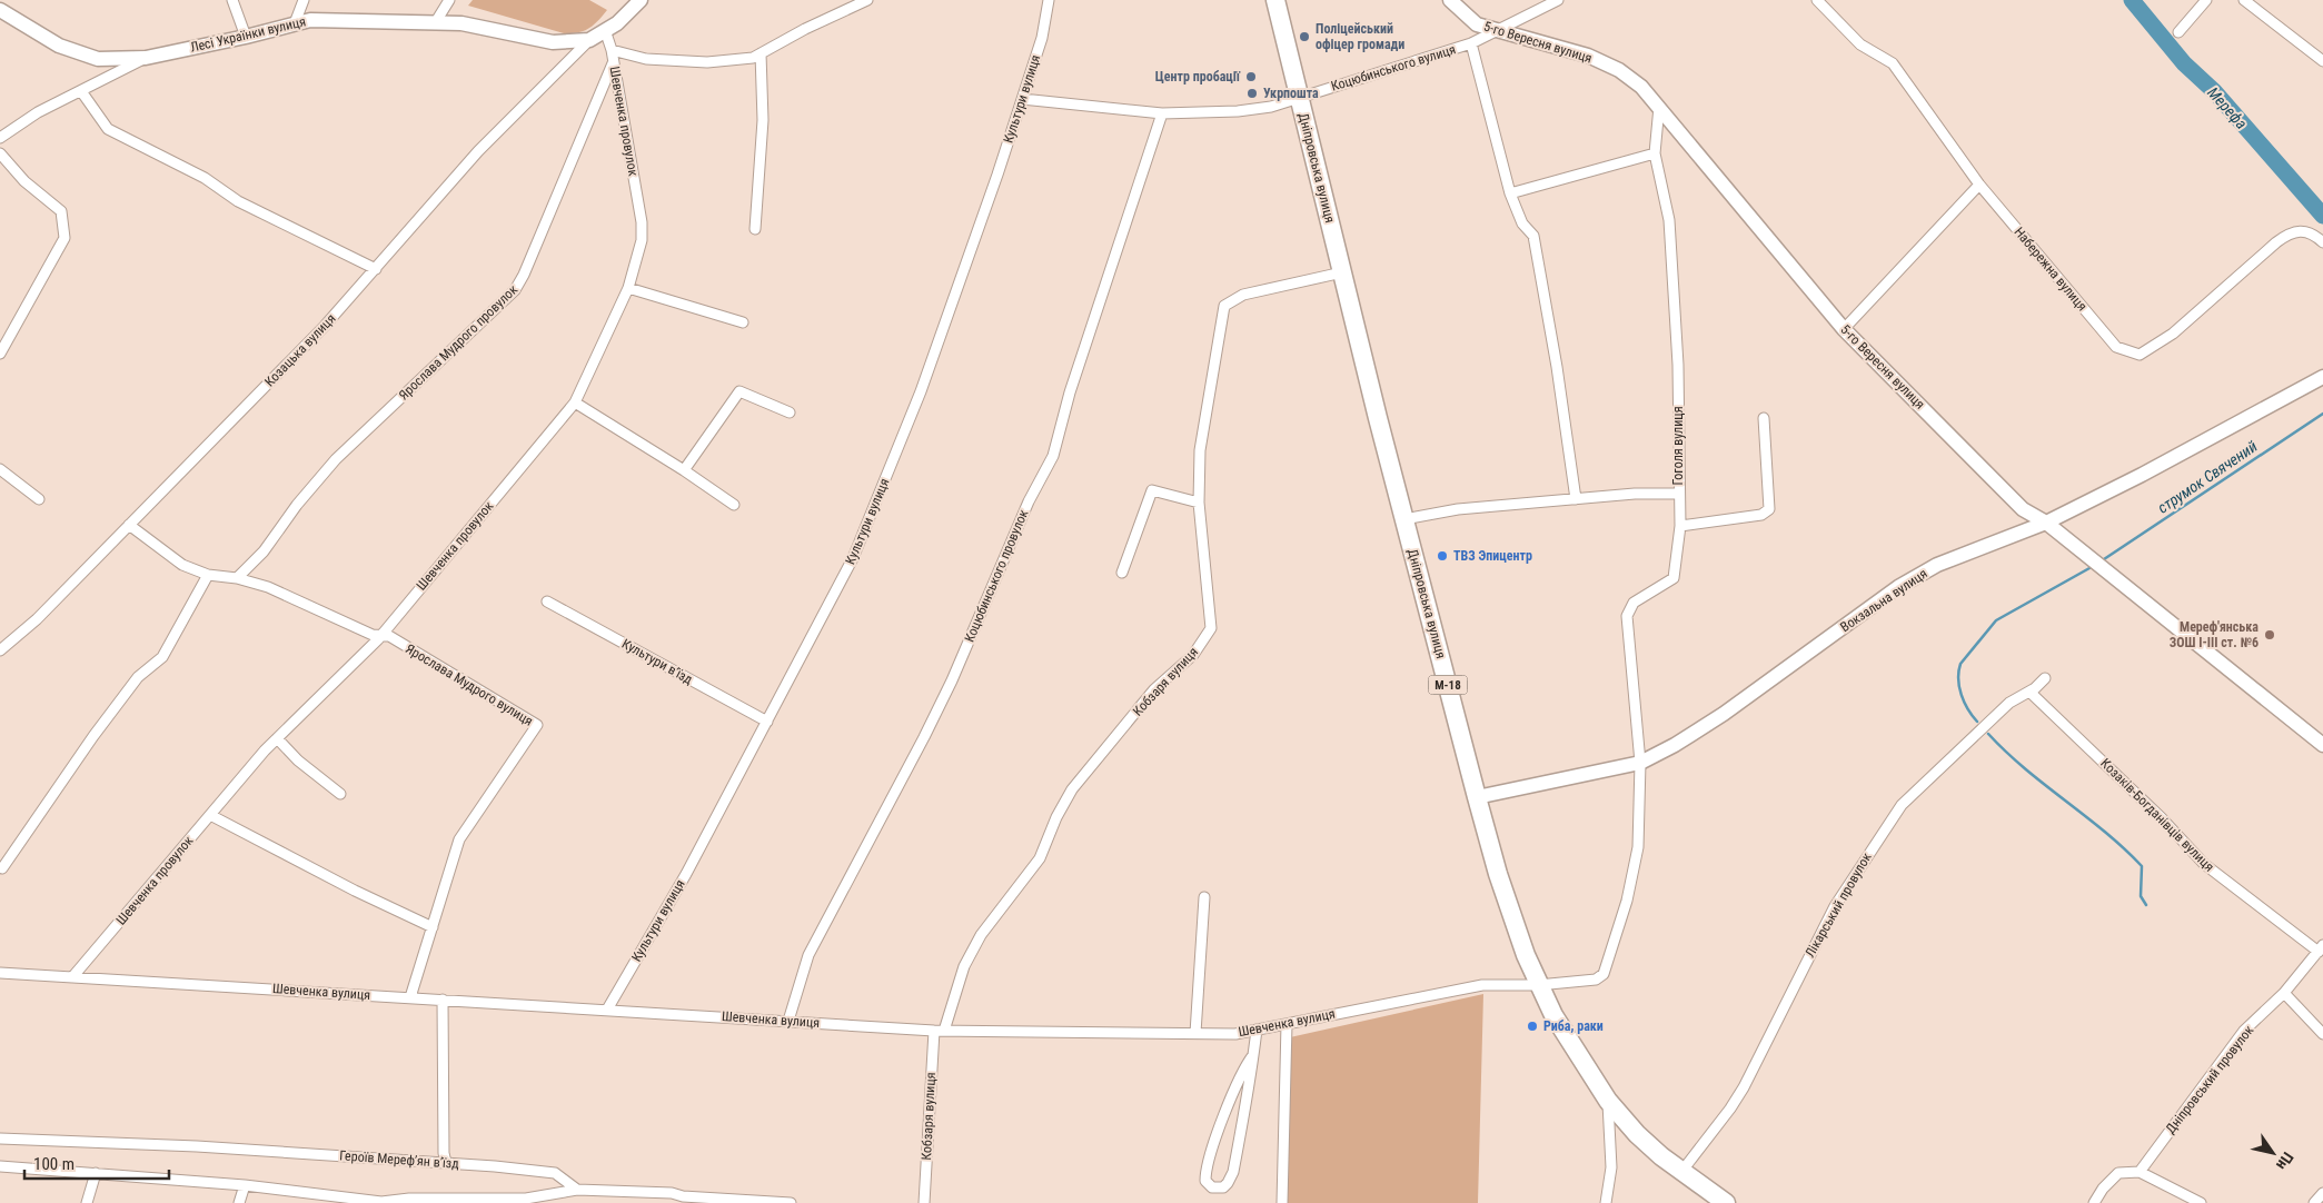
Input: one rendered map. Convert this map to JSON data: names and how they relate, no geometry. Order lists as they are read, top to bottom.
{
  "streets": {
    "highway": ["Дніпровська вулиця", "М-18"],
    "street": [
      "Лесі Українки вулиця",
      "5-го Вересня вулиця",
      "Коцюбинського вулиця",
      "Культури вулиця",
      "Шевченка провулок",
      "Набережна вулиця",
      "Ярослава Мудрого провулок",
      "Козацька вулиця",
      "Гоголя вулиця",
      "Коцюбинського провулок",
      "Вокзальна вулиця",
      "Культури в’їзд",
      "Кобзаря вулиця",
      "Ярослава Мудрого вулиця",
      "Козаків-Богданівців вулиця",
      "Лікарський провулок",
      "Шевченка вулиця",
      "Дніпровський провулок",
      "Героїв Мерефʼян вʼїзд"
    ]
  },
  "crossings": [
    ["Лесі Українки вулиця", "Шевченка провулок"],
    ["Лесі Українки вулиця", "Козацька вулиця"],
    ["5-го Вересня вулиця", "Коцюбинського вулиця"],
    ["5-го Вересня вулиця", "Гоголя вулиця"],
    ["5-го Вересня вулиця", "Вокзальна вулиця"],
    ["Коцюбинського вулиця", "Культури вулиця"],
    ["Коцюбинського вулиця", "Дніпровська вулиця"],
    ["Коцюбинського вулиця", "Коцюбинського провулок"],
    ["Культури вулиця", "Культури в’їзд"],
    ["Культури вулиця", "Шевченка вулиця"],
    ["Шевченка провулок", "Ярослава Мудрого провулок"],
    ["Шевченка провулок", "Ярослава Мудрого вулиця"],
    ["Шевченка провулок", "Шевченка вулиця"],
    ["Дніпровська вулиця", "Вокзальна вулиця"],
    ["Дніпровська вулиця", "Кобзаря вулиця"],
    ["Дніпровська вулиця", "Лікарський провулок"],
    ["Дніпровська вулиця", "Шевченка вулиця"],
    ["Ярослава Мудрого провулок", "Ярослава Мудрого вулиця"],
    ["Козацька вулиця", "Ярослава Мудрого вулиця"],
    ["Гоголя вулиця", "Вокзальна вулиця"],
    ["Коцюбинського провулок", "Шевченка вулиця"],
    ["Кобзаря вулиця", "Шевченка вулиця"],
    ["Ярослава Мудрого вулиця", "Шевченка вулиця"],
    ["Козаків-Богданівців вулиця", "Лікарський провулок"],
    ["Козаків-Богданівців вулиця", "Дніпровський провулок"]
  ],
  "water": ["Мерефа", "струмок Свячений"],
  "places": [
    "Поліцейський офіцер громади",
    "Центр пробації",
    "Укрпошта",
    "ТВЗ Эпицентр",
    "Мереф'янська ЗОШ І-ІІІ ст. №6",
    "Риба, раки"
  ],
  "scale_bar": "100 m",
  "north": "bottom right"
}
